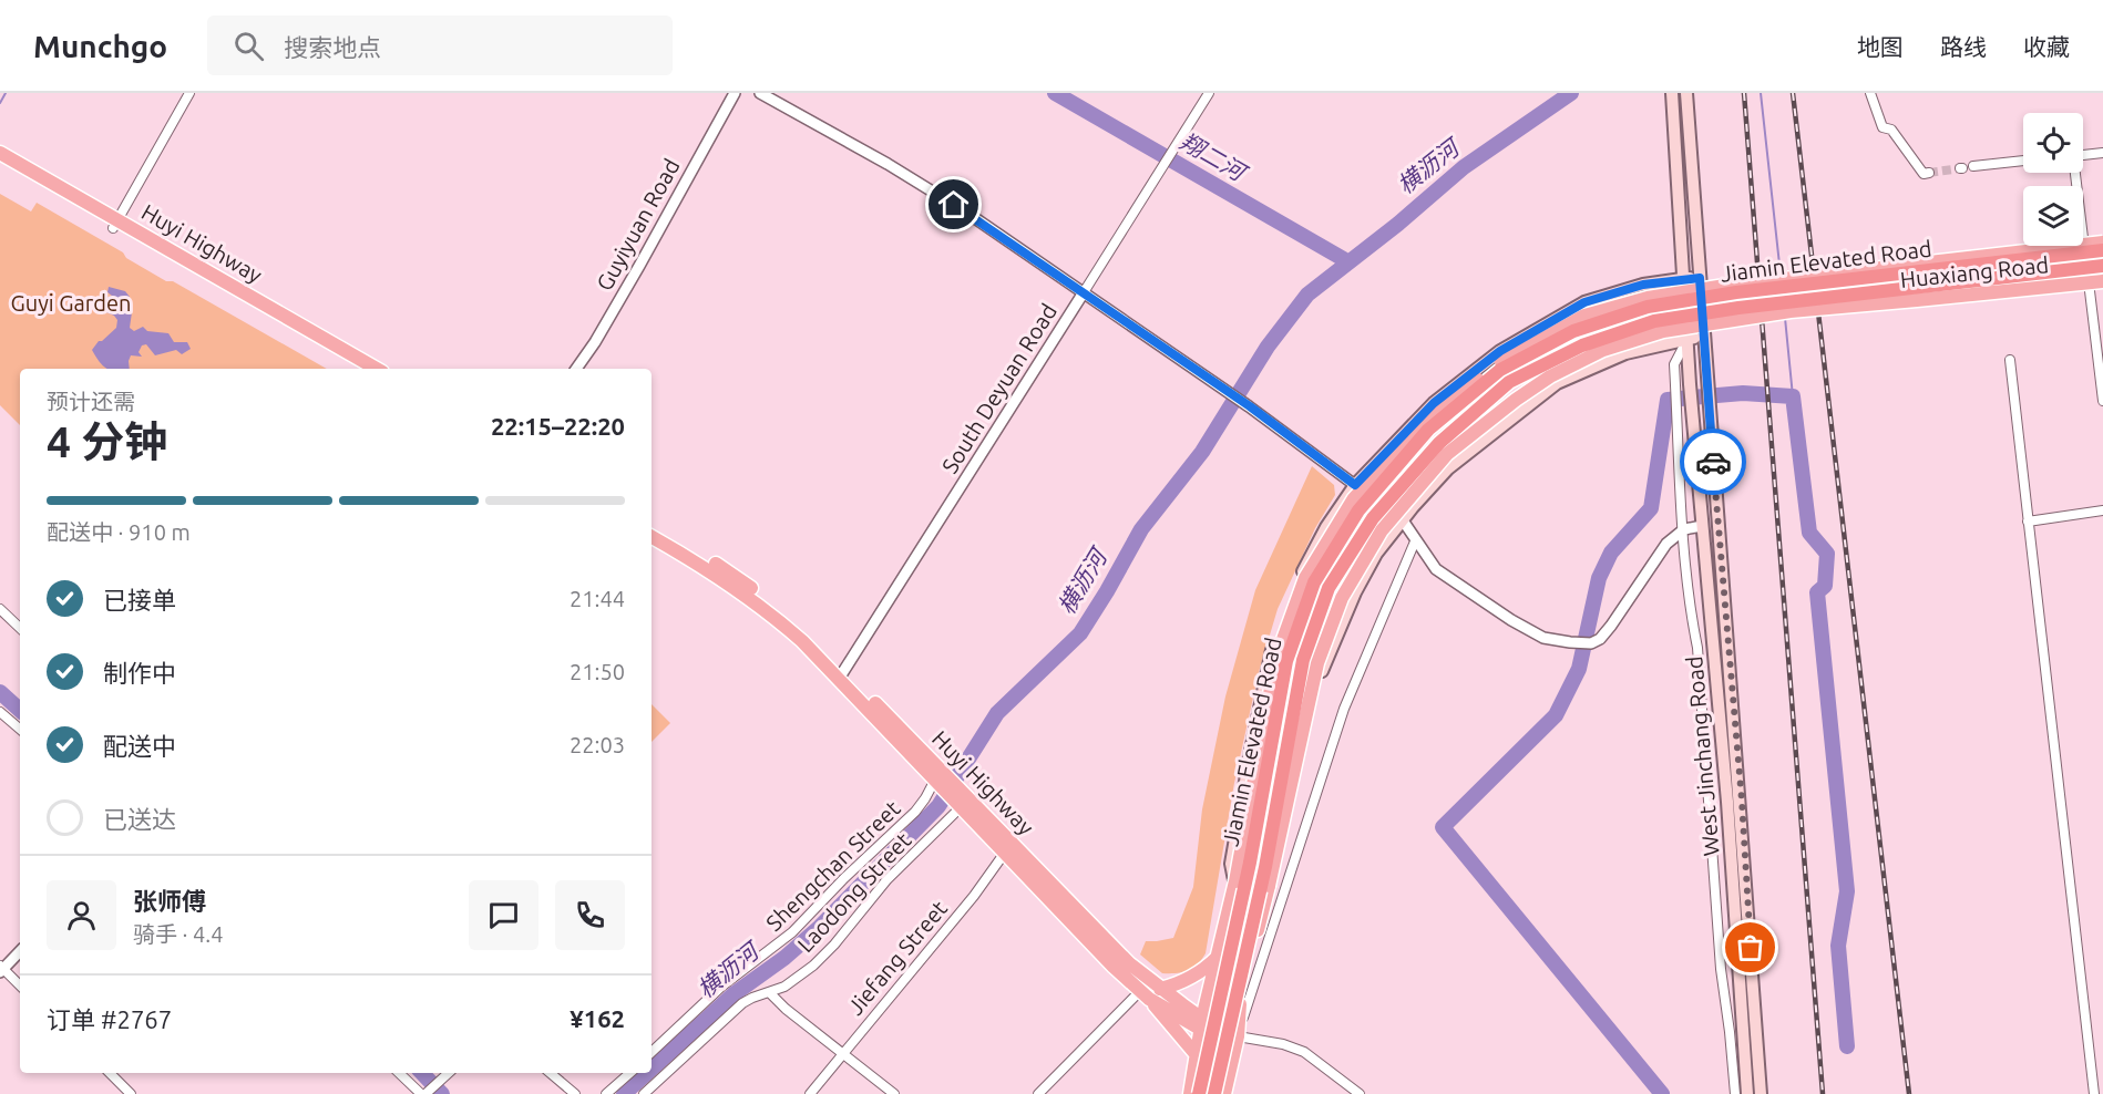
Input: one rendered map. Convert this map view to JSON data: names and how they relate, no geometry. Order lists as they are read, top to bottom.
{
  "streets": {
    "highway": ["Jiamin Elevated Road"],
    "main road": ["Huyi Highway", "Huaxiang Road", "West Jinchang Road"],
    "street": [
      "Guyiyuan Road",
      "South Deyuan Road",
      "Shengchan Street",
      "Laodong Street",
      "Jiefang Street"
    ]
  },
  "crossings": [
    ["Huyi Highway", "Huaxiang Road"],
    ["Huyi Highway", "South Deyuan Road"],
    ["Huyi Highway", "Shengchan Street"],
    ["Huyi Highway", "Laodong Street"],
    ["Huyi Highway", "Jiefang Street"]
  ],
  "water": ["翔二河", "横沥河"],
  "parks": ["Guyi Garden"],
  "page": {
    "header": "Munchgo",
    "search": "搜索地点",
    "nav": ["地图", "路线", "收藏"],
    "heading": ["4 分钟", "预计还需", "22:15–22:20"],
    "panel": [
      "张师傅",
      "骑手 · 4.4",
      "订单 #2767",
      "¥162"
    ],
    "bar": "配送中 · 910 m",
    "list": [
      ["已接单", "21:44"],
      ["制作中", "21:50"],
      ["配送中", "22:03"],
      "已送达"
    ]
  }
}
